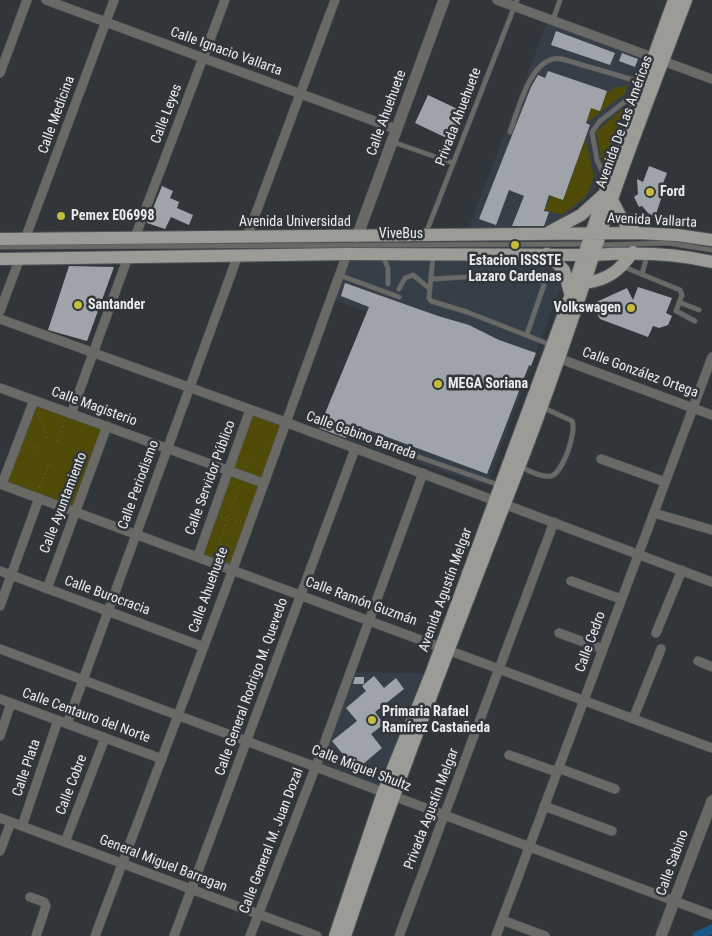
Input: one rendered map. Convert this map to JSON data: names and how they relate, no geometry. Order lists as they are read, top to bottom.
{
  "streets": {
    "main road": [
      "Avenida De Las Américas",
      "Avenida Vallarta",
      "Avenida Universidad",
      "Avenida Agustín Melgar"
    ],
    "street": [
      "Calle Ignacio Vallarta",
      "Calle Ahuehuete",
      "Calle Leyes",
      "Calle Medicina",
      "Calle González Ortega",
      "Calle Magisterio",
      "Calle Gabino Barreda",
      "Calle Servidor Público",
      "Calle Periodismo",
      "Calle Ayuntamiento",
      "Calle Burocracia",
      "Calle Ramón Guzmán",
      "Calle Cedro",
      "Calle General Rodrigo M. Quevedo",
      "Calle Centauro del Norte",
      "Calle Plata",
      "Calle Miguel Shultz",
      "Calle Cobre",
      "Privada Agustín Melgar",
      "Calle General M. Juan Dozal",
      "Calle Sabino",
      "General Miguel Barragan"
    ],
    "lane": ["Privada Ahuehuete", "ViveBus"]
  },
  "crossings": [
    ["Calle Ignacio Vallarta", "Calle Ahuehuete"],
    ["Calle Ignacio Vallarta", "Calle Leyes"],
    ["Calle Ignacio Vallarta", "Calle Medicina"],
    ["Calle Ahuehuete", "Avenida Universidad"],
    ["Calle Ahuehuete", "Calle Magisterio"],
    ["Calle Ahuehuete", "Calle Gabino Barreda"],
    ["Calle Ahuehuete", "Calle Burocracia"],
    ["Calle Ahuehuete", "Calle Ramón Guzmán"],
    ["Calle Ahuehuete", "Calle Centauro del Norte"],
    ["Calle Ahuehuete", "Calle Miguel Shultz"],
    ["Calle Ahuehuete", "General Miguel Barragan"],
    ["Calle Leyes", "Avenida Universidad"],
    ["Calle Medicina", "Avenida Universidad"],
    ["Privada Ahuehuete", "Avenida Universidad"],
    ["Avenida De Las Américas", "Avenida Vallarta"],
    ["Avenida De Las Américas", "Avenida Universidad"],
    ["Avenida De Las Américas", "ViveBus"],
    ["Avenida De Las Américas", "Avenida Agustín Melgar"],
    ["Avenida Vallarta", "Avenida Universidad"],
    ["Avenida Vallarta", "ViveBus"],
    ["Avenida Vallarta", "Avenida Agustín Melgar"],
    ["Avenida Universidad", "ViveBus"],
    ["Avenida Universidad", "Avenida Agustín Melgar"],
    ["ViveBus", "Avenida Agustín Melgar"],
    ["Calle González Ortega", "Avenida Agustín Melgar"],
    ["Calle González Ortega", "Calle Cedro"],
    ["Calle Magisterio", "Calle Servidor Público"],
    ["Calle Magisterio", "Calle Periodismo"],
    ["Calle Magisterio", "Calle Ayuntamiento"],
    ["Calle Gabino Barreda", "Calle Servidor Público"],
    ["Calle Gabino Barreda", "Calle Periodismo"],
    ["Calle Gabino Barreda", "Avenida Agustín Melgar"],
    ["Calle Gabino Barreda", "Calle Cedro"],
    ["Calle Gabino Barreda", "Calle General Rodrigo M. Quevedo"],
    ["Calle Gabino Barreda", "Privada Agustín Melgar"],
    ["Calle Gabino Barreda", "Calle General M. Juan Dozal"],
    ["Calle Servidor Público", "Calle Ramón Guzmán"],
    ["Calle Periodismo", "Calle Burocracia"],
    ["Calle Periodismo", "Calle Ramón Guzmán"],
    ["Calle Periodismo", "Calle Centauro del Norte"],
    ["Calle Periodismo", "Calle Plata"],
    ["Calle Periodismo", "Calle Miguel Shultz"],
    ["Calle Ayuntamiento", "Calle Burocracia"],
    ["Calle Ayuntamiento", "Calle Ramón Guzmán"],
    ["Avenida Agustín Melgar", "Calle Ramón Guzmán"],
    ["Avenida Agustín Melgar", "Calle Miguel Shultz"],
    ["Calle Ramón Guzmán", "Calle Cedro"],
    ["Calle Ramón Guzmán", "Calle General Rodrigo M. Quevedo"],
    ["Calle Ramón Guzmán", "Privada Agustín Melgar"],
    ["Calle Ramón Guzmán", "Calle General M. Juan Dozal"],
    ["Calle Cedro", "Calle Miguel Shultz"],
    ["Calle General Rodrigo M. Quevedo", "Calle Miguel Shultz"],
    ["Calle General Rodrigo M. Quevedo", "General Miguel Barragan"],
    ["Calle Centauro del Norte", "Calle Plata"],
    ["Calle Centauro del Norte", "Calle Cobre"],
    ["Calle Plata", "General Miguel Barragan"],
    ["Calle Miguel Shultz", "Privada Agustín Melgar"],
    ["Calle Miguel Shultz", "Calle General M. Juan Dozal"],
    ["Calle Miguel Shultz", "Calle Sabino"],
    ["Calle Cobre", "General Miguel Barragan"],
    ["Calle General M. Juan Dozal", "General Miguel Barragan"]
  ],
  "places": [
    "Ford",
    "Pemex E06998",
    "Estacion ISSSTE Lazaro Cardenas",
    "Santander",
    "Volkswagen",
    "MEGA Soriana",
    "Primaria Rafael Ramírez Castañeda"
  ]
}
